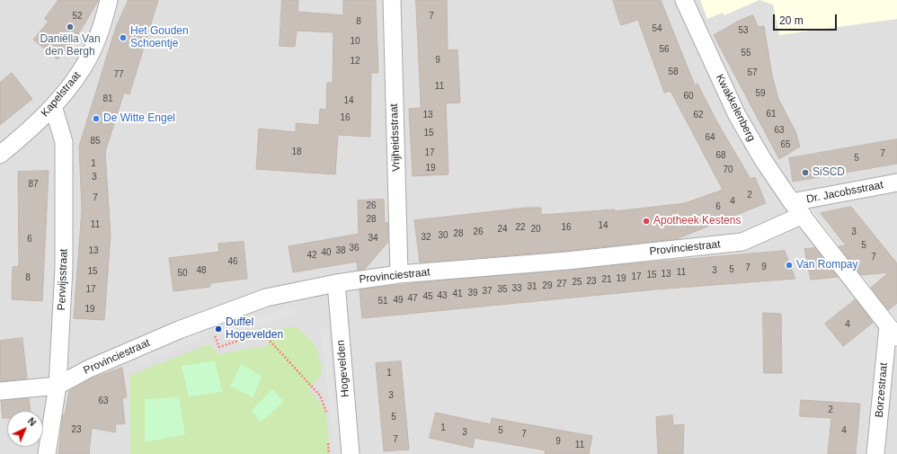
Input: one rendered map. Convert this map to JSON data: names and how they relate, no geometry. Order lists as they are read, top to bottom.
{
  "streets": {
    "street": [
      "Kapelstraat",
      "Kwakkelenberg",
      "Vrijheidsstraat",
      "Dr. Jacobsstraat",
      "Provinciestraat",
      "Perwijsstraat",
      "Hogevelden",
      "Borzestraat"
    ]
  },
  "crossings": [
    ["Kapelstraat", "Perwijsstraat"],
    ["Kwakkelenberg", "Dr. Jacobsstraat"],
    ["Kwakkelenberg", "Provinciestraat"],
    ["Kwakkelenberg", "Borzestraat"],
    ["Vrijheidsstraat", "Provinciestraat"],
    ["Dr. Jacobsstraat", "Provinciestraat"],
    ["Provinciestraat", "Perwijsstraat"],
    ["Provinciestraat", "Hogevelden"]
  ],
  "places": [
    "Daniëlla Van den Bergh",
    "Het Gouden Schoentje",
    "De Witte Engel",
    "SiSCD",
    "Apotheek Kestens",
    "Van Rompay",
    "Duffel Hogevelden"
  ],
  "house_numbers": [
    "52",
    "7",
    "8",
    "54",
    "53",
    "10",
    "56",
    "55",
    "9",
    "12",
    "58",
    "57",
    "77",
    "11",
    "59",
    "60",
    "81",
    "14",
    "61",
    "13",
    "62",
    "16",
    "63",
    "15",
    "64",
    "85",
    "65",
    "18",
    "17",
    "7",
    "68",
    "5",
    "1",
    "19",
    "70",
    "3",
    "87",
    "2",
    "7",
    "4",
    "26",
    "6",
    "28",
    "11",
    "14",
    "22",
    "16",
    "24",
    "20",
    "26",
    "3",
    "28",
    "30",
    "32",
    "34",
    "6",
    "5",
    "36",
    "13",
    "38",
    "40",
    "42",
    "7",
    "46",
    "9",
    "7",
    "5",
    "48",
    "3",
    "15",
    "11",
    "50",
    "13",
    "15",
    "17",
    "8",
    "19",
    "21",
    "23",
    "25",
    "27",
    "29",
    "31",
    "33",
    "17",
    "35",
    "37",
    "39",
    "41",
    "43",
    "45",
    "47",
    "49",
    "51",
    "19",
    "4",
    "1",
    "3",
    "63",
    "2",
    "5",
    "1",
    "23",
    "5",
    "4",
    "3",
    "7",
    "7",
    "9",
    "11"
  ],
  "scale_bar": "20 m",
  "north": "top right"
}
